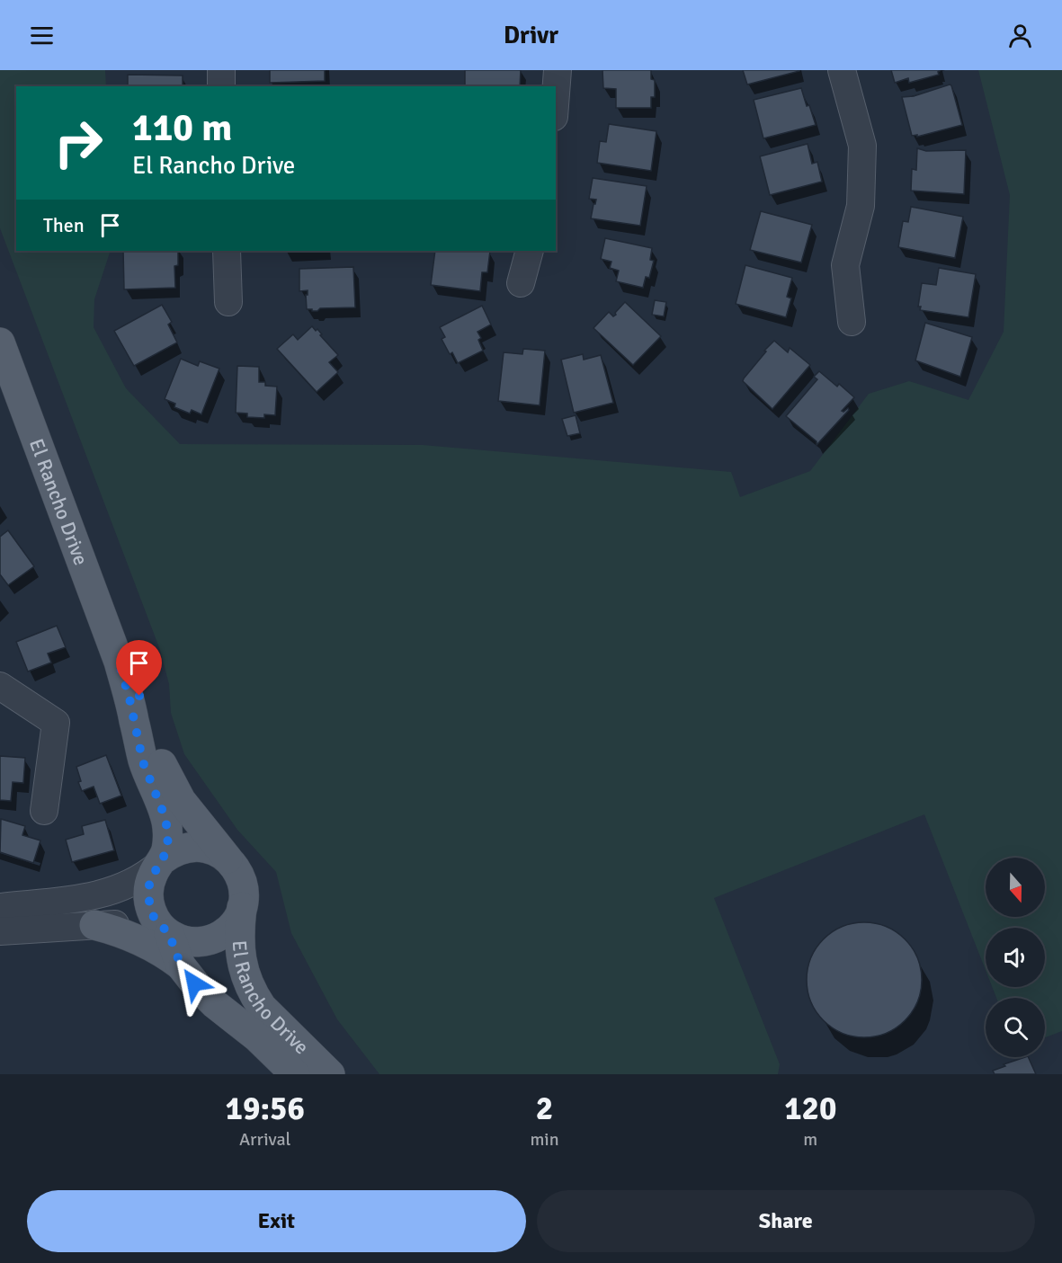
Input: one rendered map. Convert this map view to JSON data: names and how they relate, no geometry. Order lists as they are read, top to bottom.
{
  "streets": {
    "main road": ["El Rancho Drive"]
  },
  "north": "bottom",
  "page": {
    "header": "Drivr",
    "turn": ["110 m", "El Rancho Drive"],
    "then": "Then",
    "eta": [
      "19:56",
      "Arrival",
      "2",
      "min",
      "120",
      "m"
    ],
    "buttons": ["Exit", "Share"]
  }
}
